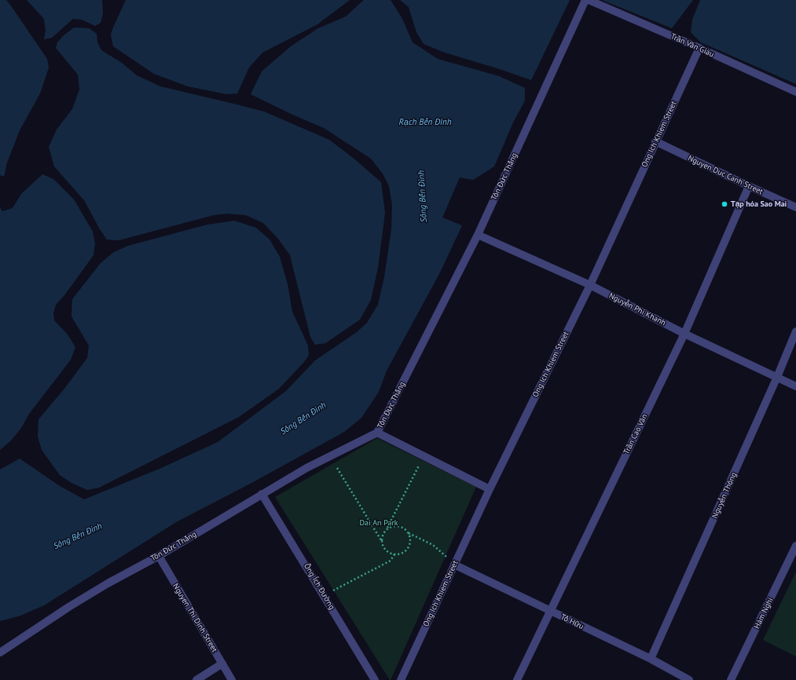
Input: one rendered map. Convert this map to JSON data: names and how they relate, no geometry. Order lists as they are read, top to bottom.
{
  "streets": {
    "street": [
      "Trần Văn Giàu",
      "Ong Ich Khiem Street",
      "Nguyen Duc Canh Street",
      "Tôn Đức Thắng",
      "Nguyễn Phi Khanh",
      "Trần Cao Vân",
      "Nguyễn Thông",
      "Ông Ích Đường",
      "Hàm Nghi",
      "Nguyen Thi Dinh Street",
      "Tố Hữu"
    ]
  },
  "crossings": [
    ["Trần Văn Giàu", "Ong Ich Khiem Street"],
    ["Ong Ich Khiem Street", "Nguyen Duc Canh Street"],
    ["Ong Ich Khiem Street", "Nguyễn Phi Khanh"],
    ["Ong Ich Khiem Street", "Tố Hữu"],
    ["Nguyen Duc Canh Street", "Trần Cao Vân"],
    ["Tôn Đức Thắng", "Nguyễn Phi Khanh"],
    ["Tôn Đức Thắng", "Ông Ích Đường"],
    ["Tôn Đức Thắng", "Nguyen Thi Dinh Street"],
    ["Nguyễn Phi Khanh", "Trần Cao Vân"],
    ["Nguyễn Phi Khanh", "Nguyễn Thông"],
    ["Trần Cao Vân", "Tố Hữu"],
    ["Nguyễn Thông", "Tố Hữu"]
  ],
  "water": ["Rạch Bến Đình", "Sông Bến Đình"],
  "parks": ["Dai An Park"],
  "places": ["Tạp hóa Sao Mai"]
}
